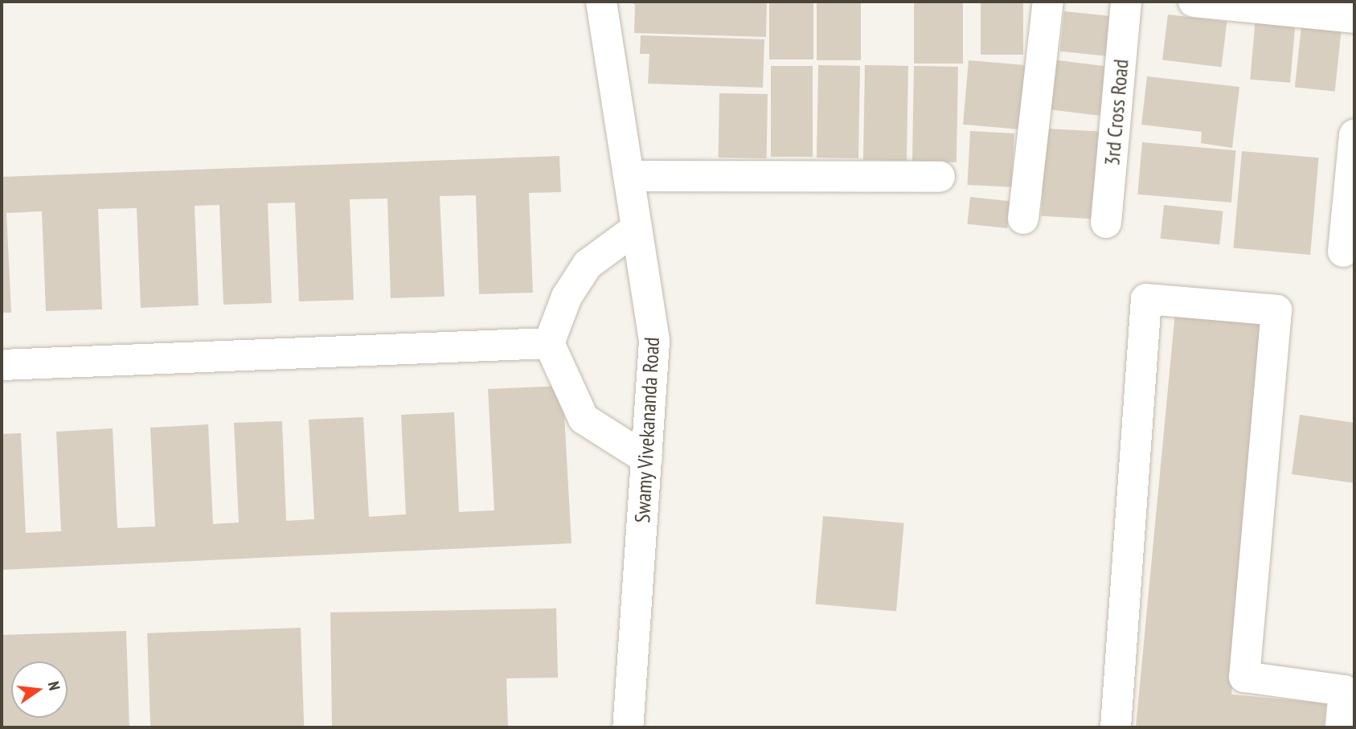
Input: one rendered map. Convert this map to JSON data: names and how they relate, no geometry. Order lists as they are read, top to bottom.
{
  "streets": {
    "street": ["3rd Cross Road", "Swamy Vivekananda Road"]
  },
  "north": "right"
}
